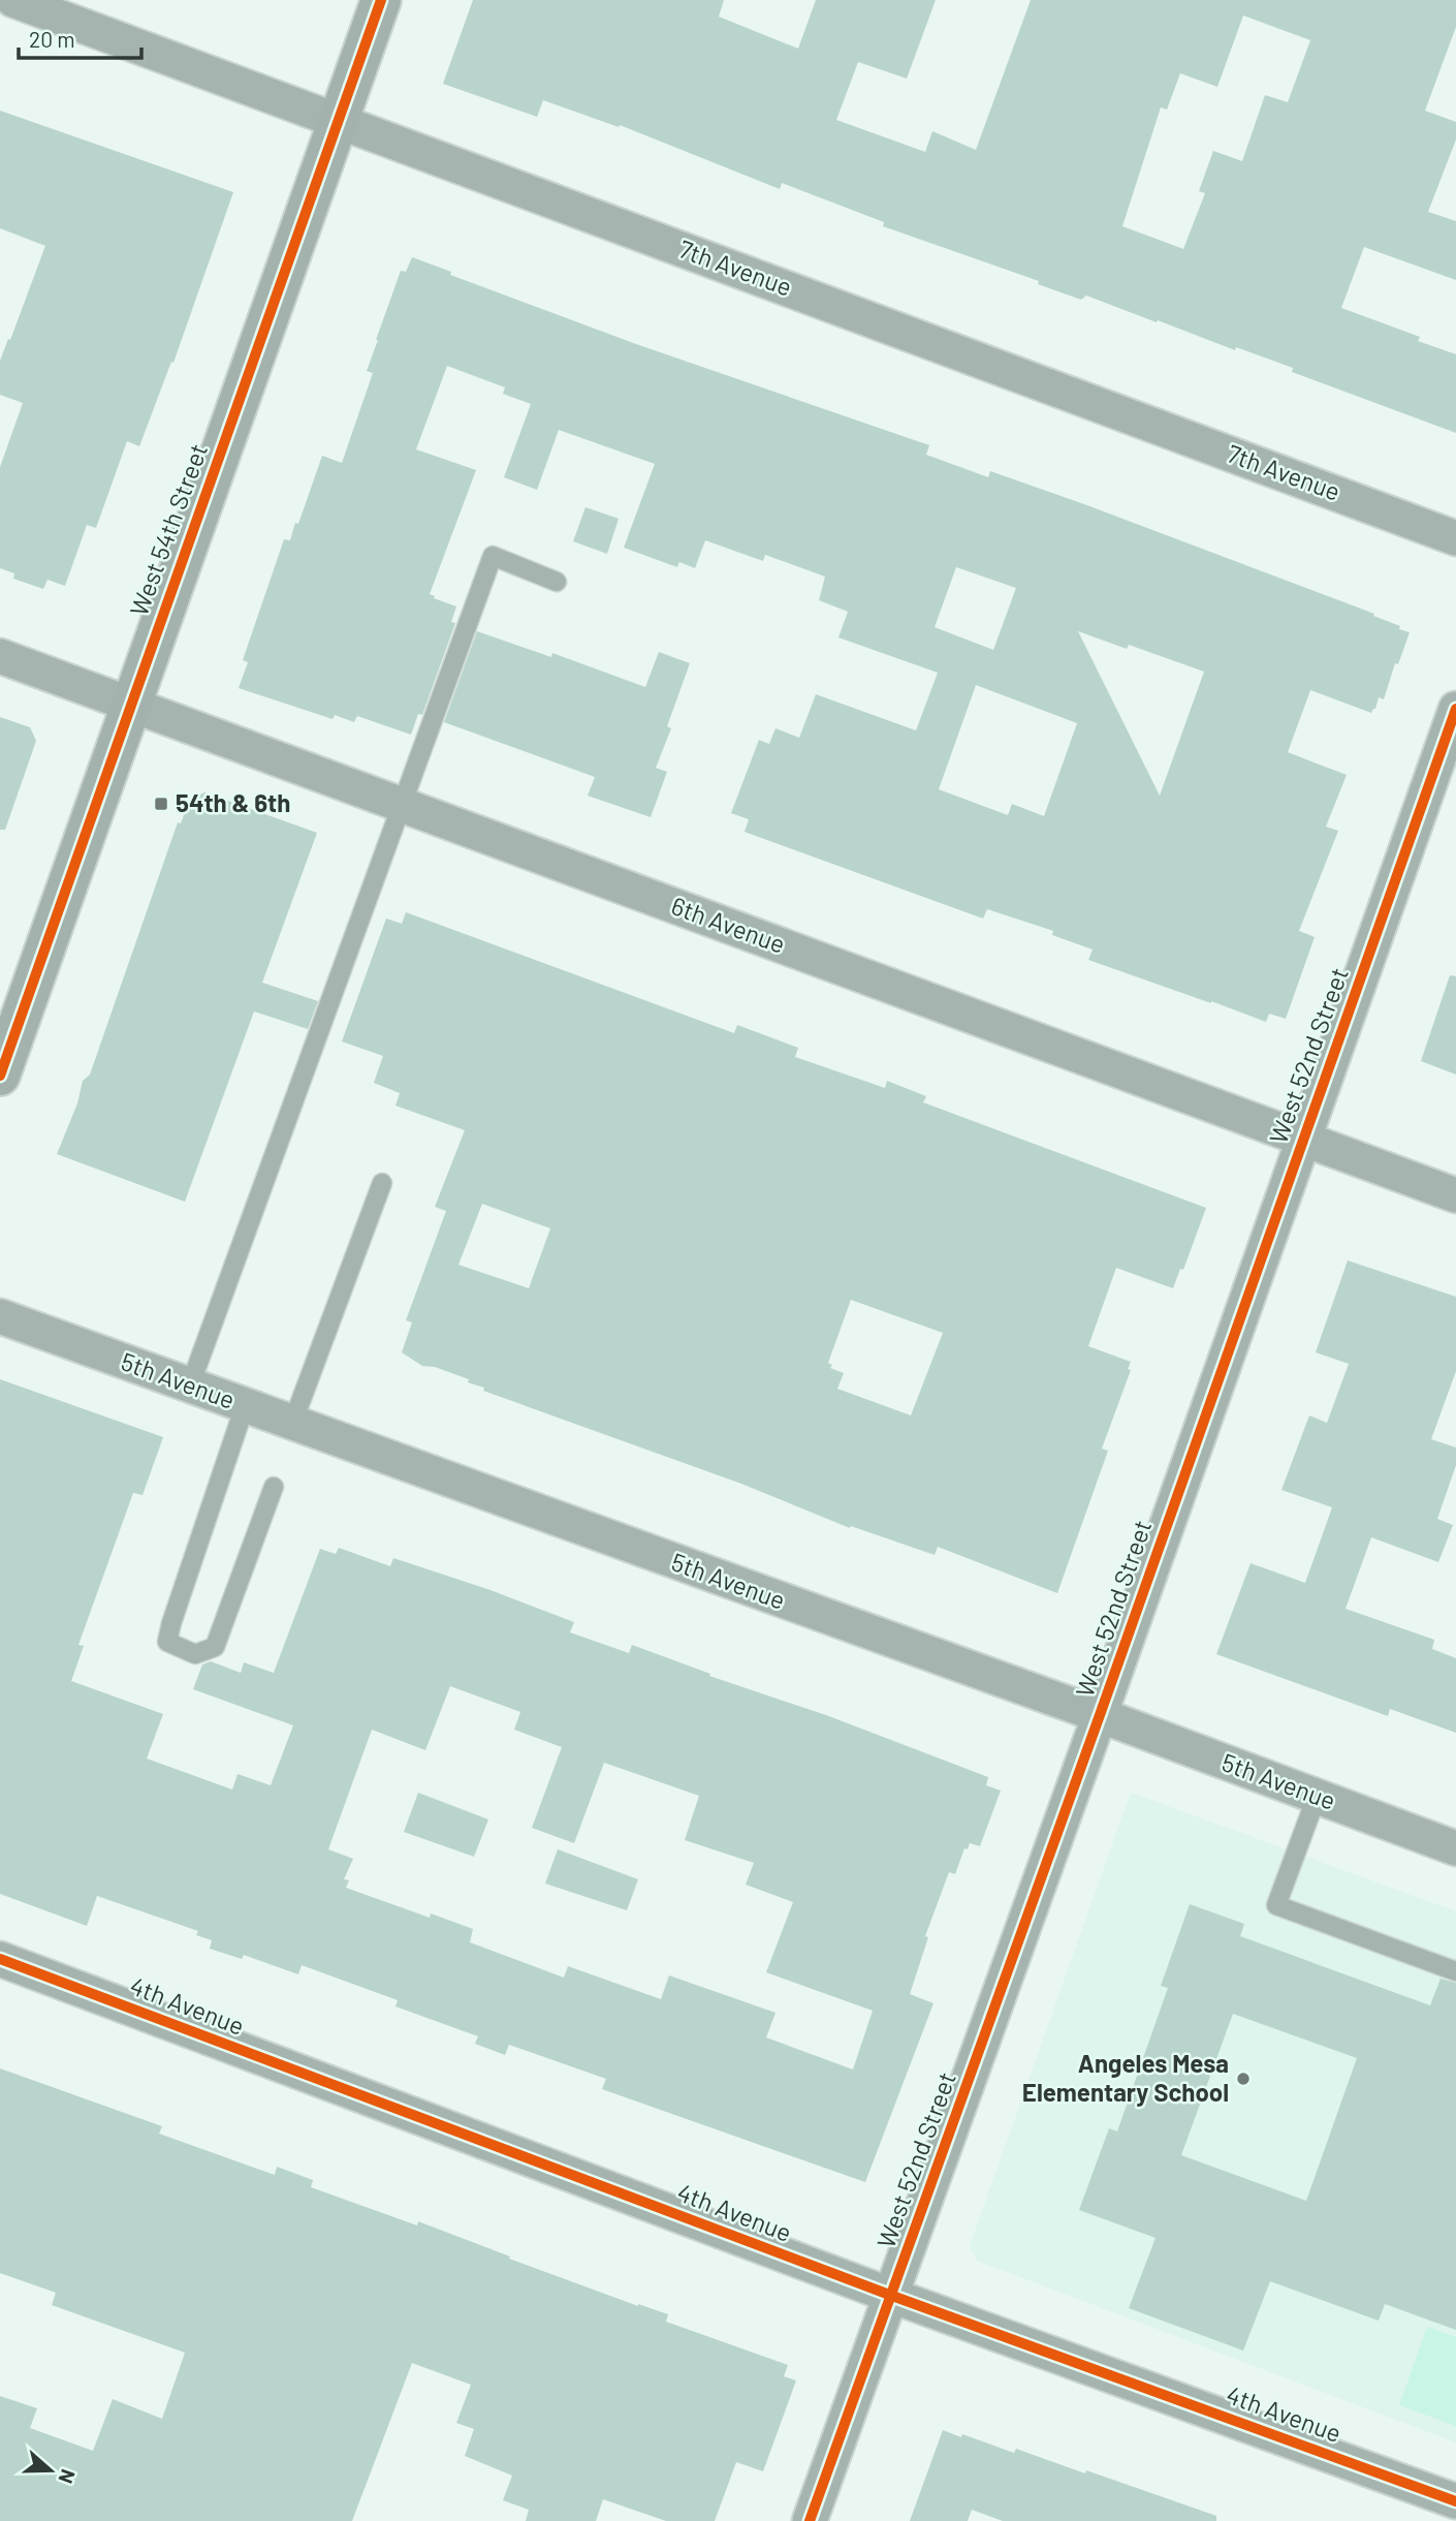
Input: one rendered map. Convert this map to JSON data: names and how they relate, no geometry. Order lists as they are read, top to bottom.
{
  "streets": {
    "street": [
      "7th Avenue",
      "West 54th Street",
      "6th Avenue",
      "West 52nd Street",
      "5th Avenue",
      "4th Avenue"
    ]
  },
  "crossings": [
    ["7th Avenue", "West 54th Street"],
    ["West 54th Street", "6th Avenue"],
    ["6th Avenue", "West 52nd Street"],
    ["West 52nd Street", "5th Avenue"],
    ["West 52nd Street", "4th Avenue"]
  ],
  "places": {
    "transit": ["54th & 6th"],
    "other": ["Angeles Mesa Elementary School"]
  },
  "scale_bar": "20 m",
  "north": "right"
}
